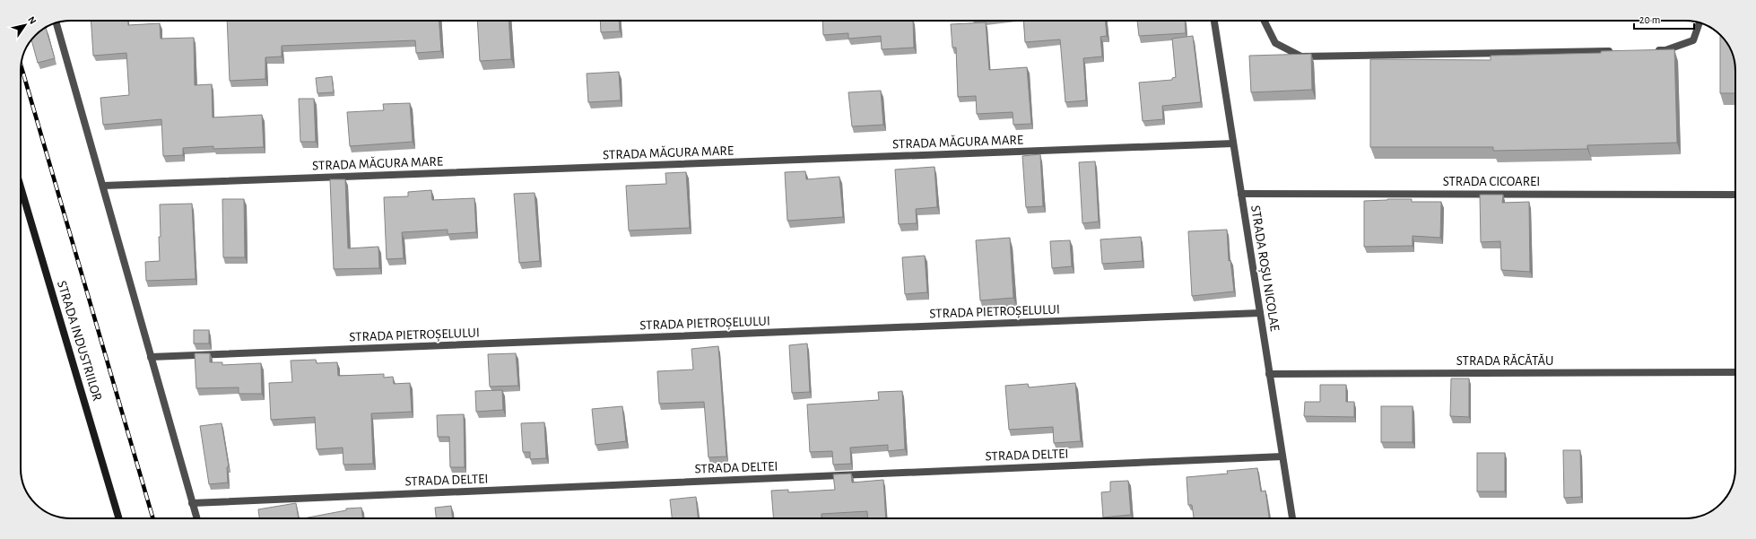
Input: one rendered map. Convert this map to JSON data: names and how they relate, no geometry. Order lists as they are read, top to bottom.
{
  "streets": {
    "main road": ["STRADA INDUSTRIILOR"],
    "street": [
      "STRADA MĂGURA MARE",
      "STRADA CICOAREI",
      "STRADA ROȘU NICOLAE",
      "STRADA PIETROȘELULUI",
      "STRADA RĂCĂTĂU",
      "STRADA DELTEI"
    ]
  },
  "crossings": [
    ["STRADA MĂGURA MARE", "STRADA ROȘU NICOLAE"],
    ["STRADA CICOAREI", "STRADA ROȘU NICOLAE"],
    ["STRADA ROȘU NICOLAE", "STRADA PIETROȘELULUI"],
    ["STRADA ROȘU NICOLAE", "STRADA RĂCĂTĂU"],
    ["STRADA ROȘU NICOLAE", "STRADA DELTEI"]
  ],
  "scale_bar": "20 m",
  "north": "top right"
}
